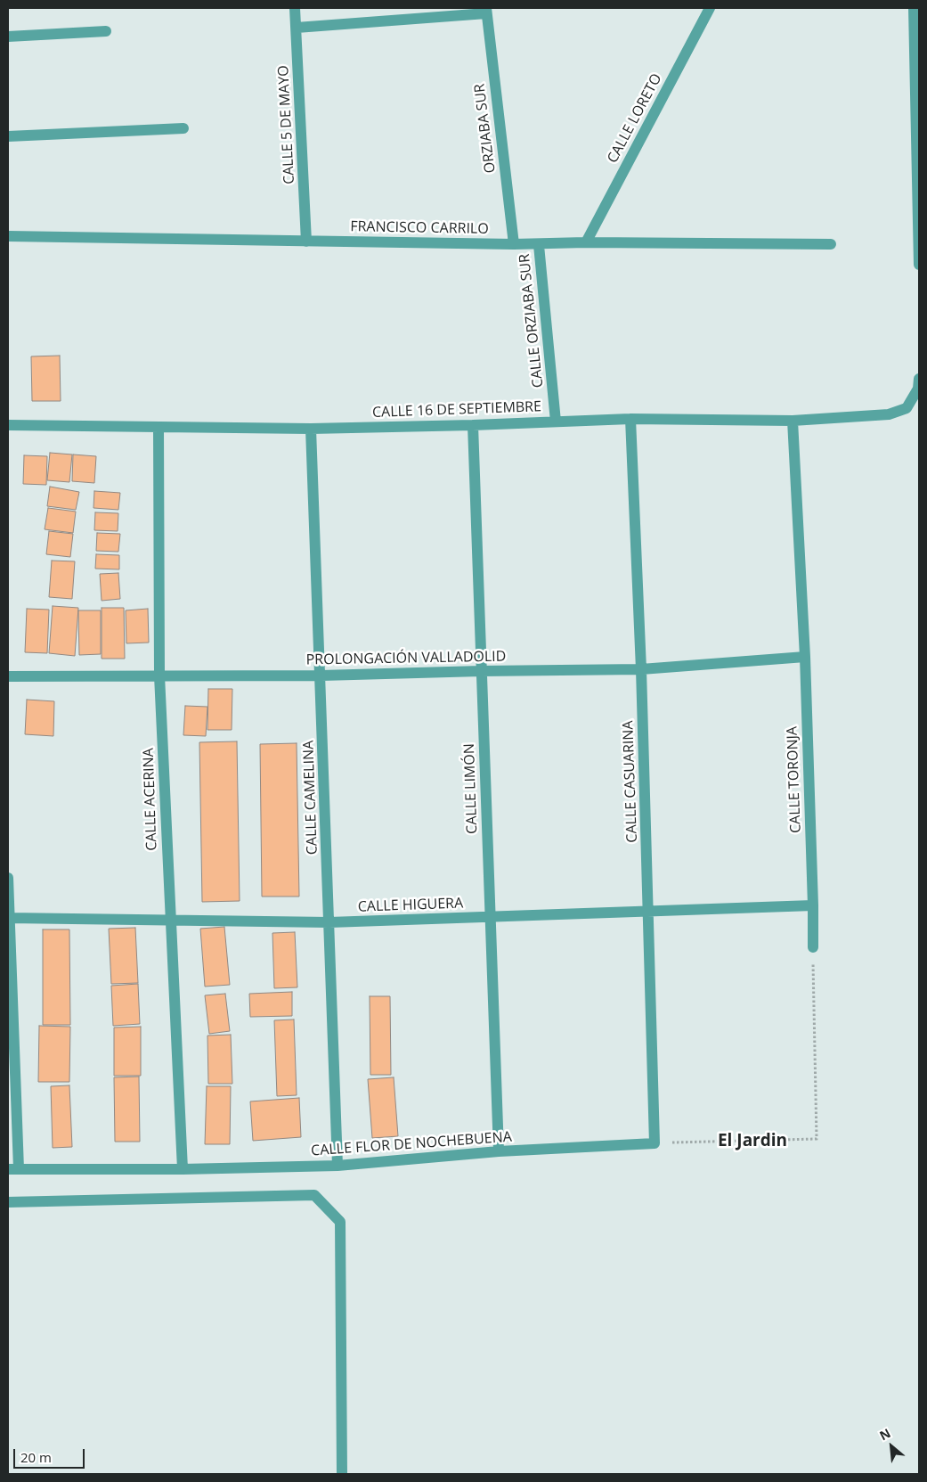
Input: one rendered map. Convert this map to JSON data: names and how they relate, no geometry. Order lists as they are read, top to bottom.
{
  "streets": {
    "street": [
      "CALLE LORETO",
      "CALLE 5 DE MAYO",
      "ORZIABA SUR",
      "FRANCISCO CARRILO",
      "CALLE ORZIABA SUR",
      "CALLE 16 DE SEPTIEMBRE",
      "PROLONGACIÓN VALLADOLID",
      "CALLE TORONJA",
      "CALLE CASUARINA",
      "CALLE LIMÓN",
      "CALLE CAMELINA",
      "CALLE ACERINA",
      "CALLE HIGUERA",
      "CALLE FLOR DE NOCHEBUENA"
    ]
  },
  "crossings": [
    ["CALLE LORETO", "FRANCISCO CARRILO"],
    ["CALLE 5 DE MAYO", "FRANCISCO CARRILO"],
    ["ORZIABA SUR", "FRANCISCO CARRILO"],
    ["FRANCISCO CARRILO", "CALLE ORZIABA SUR"],
    ["CALLE ORZIABA SUR", "CALLE 16 DE SEPTIEMBRE"],
    ["CALLE 16 DE SEPTIEMBRE", "CALLE TORONJA"],
    ["CALLE 16 DE SEPTIEMBRE", "CALLE CASUARINA"],
    ["CALLE 16 DE SEPTIEMBRE", "CALLE LIMÓN"],
    ["CALLE 16 DE SEPTIEMBRE", "CALLE CAMELINA"],
    ["CALLE 16 DE SEPTIEMBRE", "CALLE ACERINA"],
    ["PROLONGACIÓN VALLADOLID", "CALLE TORONJA"],
    ["PROLONGACIÓN VALLADOLID", "CALLE CASUARINA"],
    ["PROLONGACIÓN VALLADOLID", "CALLE LIMÓN"],
    ["PROLONGACIÓN VALLADOLID", "CALLE CAMELINA"],
    ["PROLONGACIÓN VALLADOLID", "CALLE ACERINA"],
    ["CALLE TORONJA", "CALLE HIGUERA"],
    ["CALLE CASUARINA", "CALLE HIGUERA"],
    ["CALLE CASUARINA", "CALLE FLOR DE NOCHEBUENA"],
    ["CALLE LIMÓN", "CALLE HIGUERA"],
    ["CALLE LIMÓN", "CALLE FLOR DE NOCHEBUENA"],
    ["CALLE CAMELINA", "CALLE HIGUERA"],
    ["CALLE CAMELINA", "CALLE FLOR DE NOCHEBUENA"],
    ["CALLE ACERINA", "CALLE HIGUERA"],
    ["CALLE ACERINA", "CALLE FLOR DE NOCHEBUENA"]
  ],
  "districts": ["El Jardin"],
  "scale_bar": "20 m",
  "north": "top left"
}
